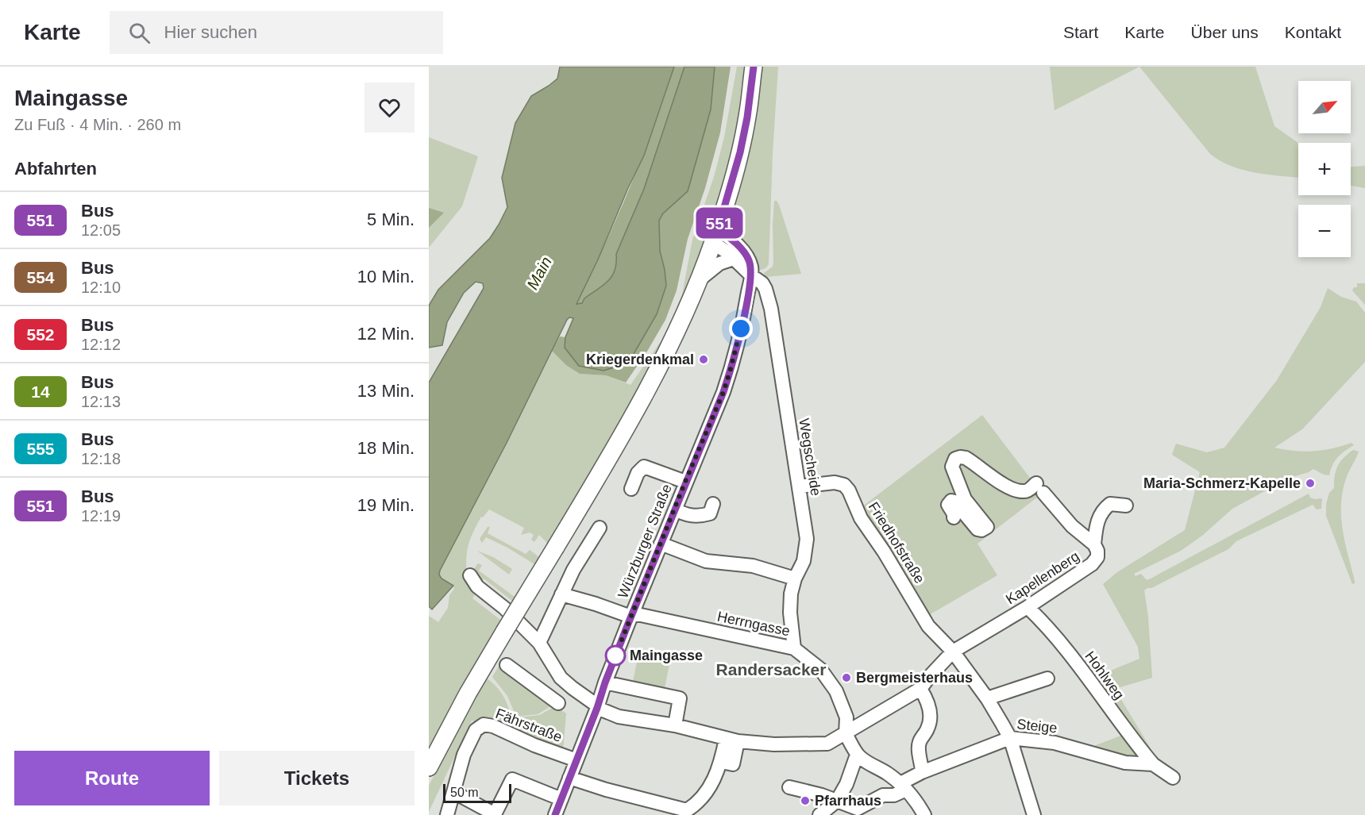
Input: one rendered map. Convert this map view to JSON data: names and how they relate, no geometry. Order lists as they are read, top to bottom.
{
  "streets": {
    "street": [
      "Wegscheide",
      "Würzburger Straße",
      "Friedhofstraße",
      "Kapellenberg",
      "Herrngasse",
      "Hohlweg",
      "Fährstraße",
      "Steige"
    ]
  },
  "crossings": [
    ["Wegscheide", "Würzburger Straße"],
    ["Wegscheide", "Friedhofstraße"],
    ["Wegscheide", "Herrngasse"],
    ["Würzburger Straße", "Herrngasse"],
    ["Würzburger Straße", "Fährstraße"],
    ["Friedhofstraße", "Kapellenberg"],
    ["Friedhofstraße", "Steige"],
    ["Kapellenberg", "Hohlweg"],
    ["Hohlweg", "Steige"]
  ],
  "districts": ["Randersacker"],
  "water": ["Main"],
  "places": [
    "Kriegerdenkmal",
    "Maria-Schmerz-Kapelle",
    "Maingasse",
    "Bergmeisterhaus",
    "Pfarrhaus"
  ],
  "lines": ["bus line 551"],
  "scale_bar": "50 m",
  "north": "top right",
  "page": {
    "header": "Karte",
    "search": "Hier suchen",
    "nav": [
      "Start",
      "Karte",
      "Über uns",
      "Kontakt"
    ],
    "heading": [
      ["Maingasse", "Zu Fuß · 4 Min. · 260 m"],
      "Abfahrten"
    ],
    "on_map": "551",
    "map_buttons": ["+", "−"],
    "list": [
      {
        "mark": "551",
        "name": "Bus",
        "note": "12:05",
        "value": "5 Min."
      },
      {
        "mark": "554",
        "name": "Bus",
        "note": "12:10",
        "value": "10 Min."
      },
      {
        "mark": "552",
        "name": "Bus",
        "note": "12:12",
        "value": "12 Min."
      },
      {
        "mark": "14",
        "name": "Bus",
        "note": "12:13",
        "value": "13 Min."
      },
      {
        "mark": "555",
        "name": "Bus",
        "note": "12:18",
        "value": "18 Min."
      },
      {
        "mark": "551",
        "name": "Bus",
        "note": "12:19",
        "value": "19 Min."
      }
    ],
    "buttons": ["Route", "Tickets"],
    "scale": "50 m"
  }
}
